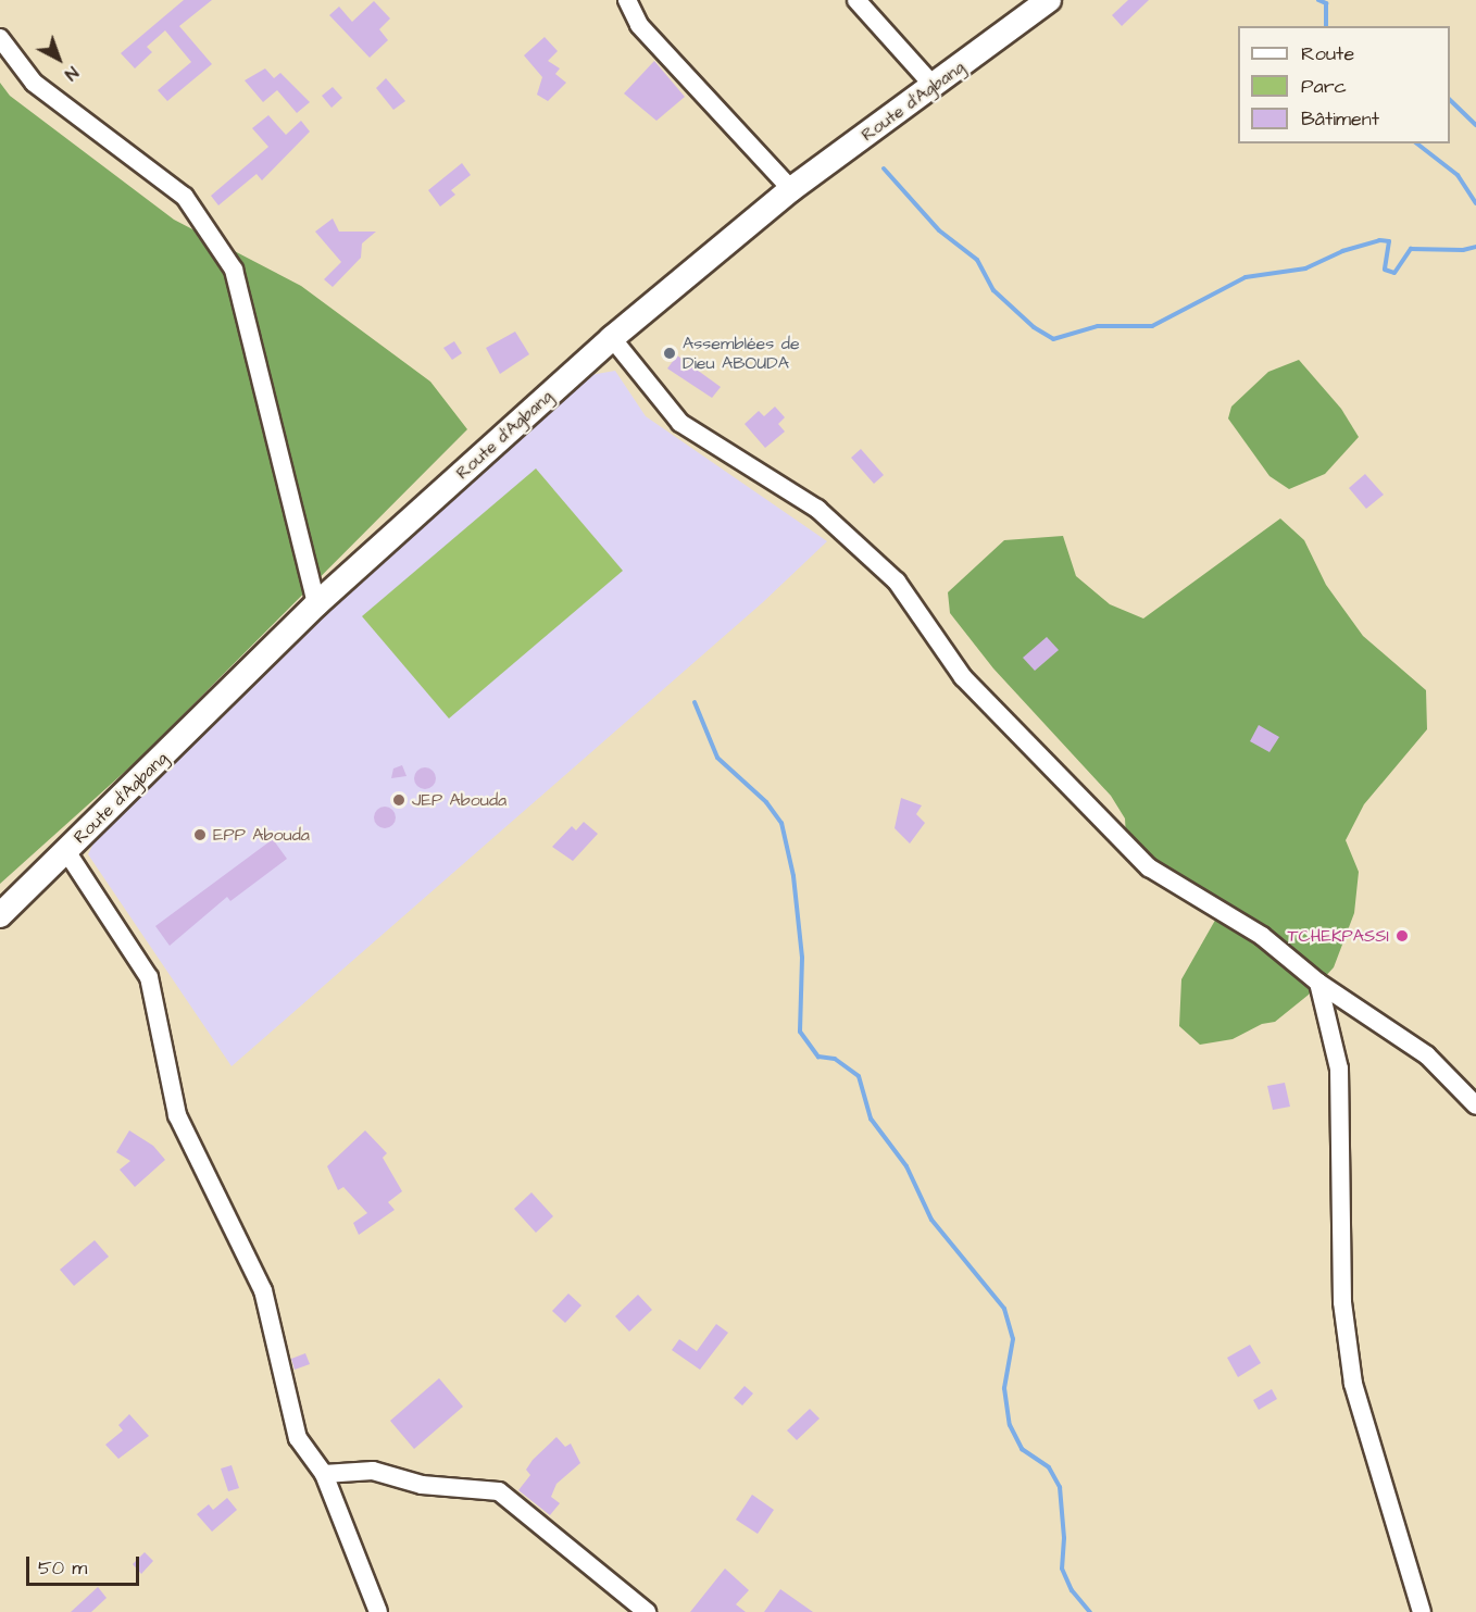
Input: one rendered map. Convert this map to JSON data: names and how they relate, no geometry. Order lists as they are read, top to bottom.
{
  "streets": {
    "main road": ["Route d'Agbang"]
  },
  "places": [
    "Assemblées de Dieu ABOUDA",
    "JEP Abouda",
    "EPP Abouda",
    "TCHEKPASSI"
  ],
  "legend": ["Route", "Parc", "Bâtiment"],
  "scale_bar": "50 m",
  "north": "bottom right"
}
